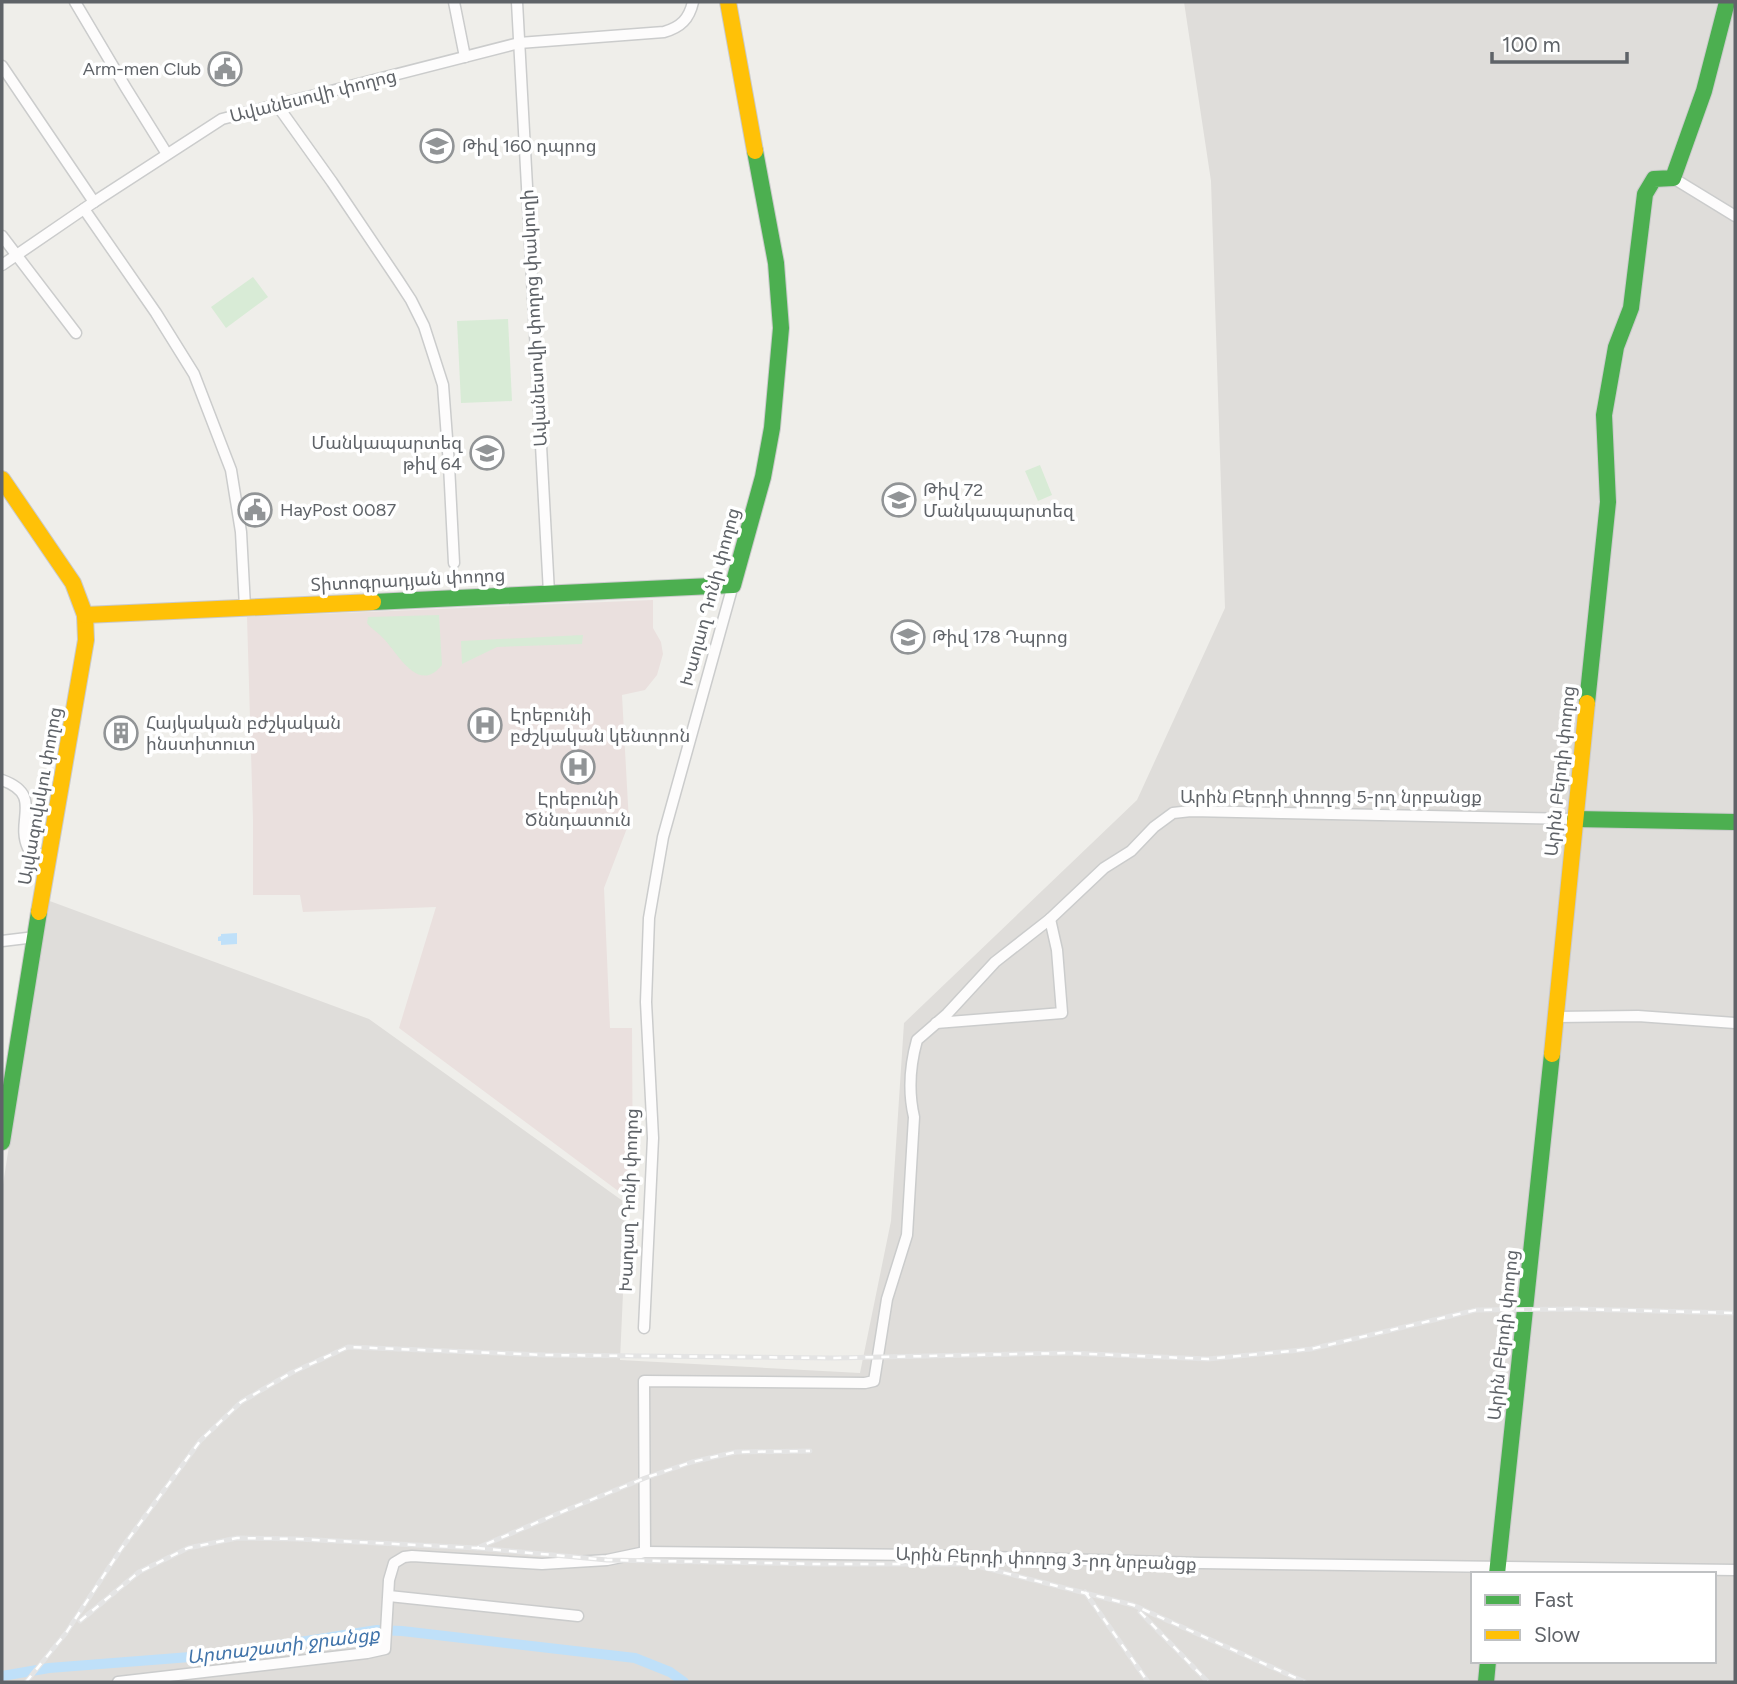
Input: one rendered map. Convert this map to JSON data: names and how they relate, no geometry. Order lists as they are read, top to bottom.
{
  "streets": {
    "street": [
      "Ավանեսովի փողոց",
      "Ավանեսովի փողոց փակուղի",
      "Տիտոգրադյան փողոց",
      "Խաղաղ Դոնի փողոց",
      "Արին Բերդի փողոց",
      "Այվազովսկու փողոց",
      "Արին Բերդի փողոց 5-րդ նրբանցք",
      "Արին Բերդի փողոց 3-րդ նրբանցք"
    ]
  },
  "crossings": [
    ["Ավանեսովի փողոց", "Ավանեսովի փողոց փակուղի"],
    ["Ավանեսովի փողոց փակուղի", "Տիտոգրադյան փողոց"],
    ["Տիտոգրադյան փողոց", "Խաղաղ Դոնի փողոց"],
    ["Տիտոգրադյան փողոց", "Այվազովսկու փողոց"],
    ["Արին Բերդի փողոց", "Արին Բերդի փողոց 5-րդ նրբանցք"],
    ["Արին Բերդի փողոց", "Արին Բերդի փողոց 3-րդ նրբանցք"],
    ["Արին Բերդի փողոց 5-րդ նրբանցք", "Արին Բերդի փողոց 3-րդ նրբանցք"]
  ],
  "water": ["Արտաշատի ջրանցք"],
  "places": {
    "public building": ["Arm-men Club", "HayPost 0087"],
    "school or university": [
      "Թիվ 160 դպրոց",
      "Մանկապարտեզ թիվ 64",
      "Թիվ 72 Մանկապարտեզ",
      "Թիվ 178 Դպրոց"
    ],
    "hospital": ["Էրեբունի բժշկական կենտրոն", "Էրեբունի Ծննդատուն"],
    "building": ["Հայկական բժշկական ինստիտուտ"]
  },
  "legend": ["Fast", "Slow"],
  "scale_bar": "100 m"
}
